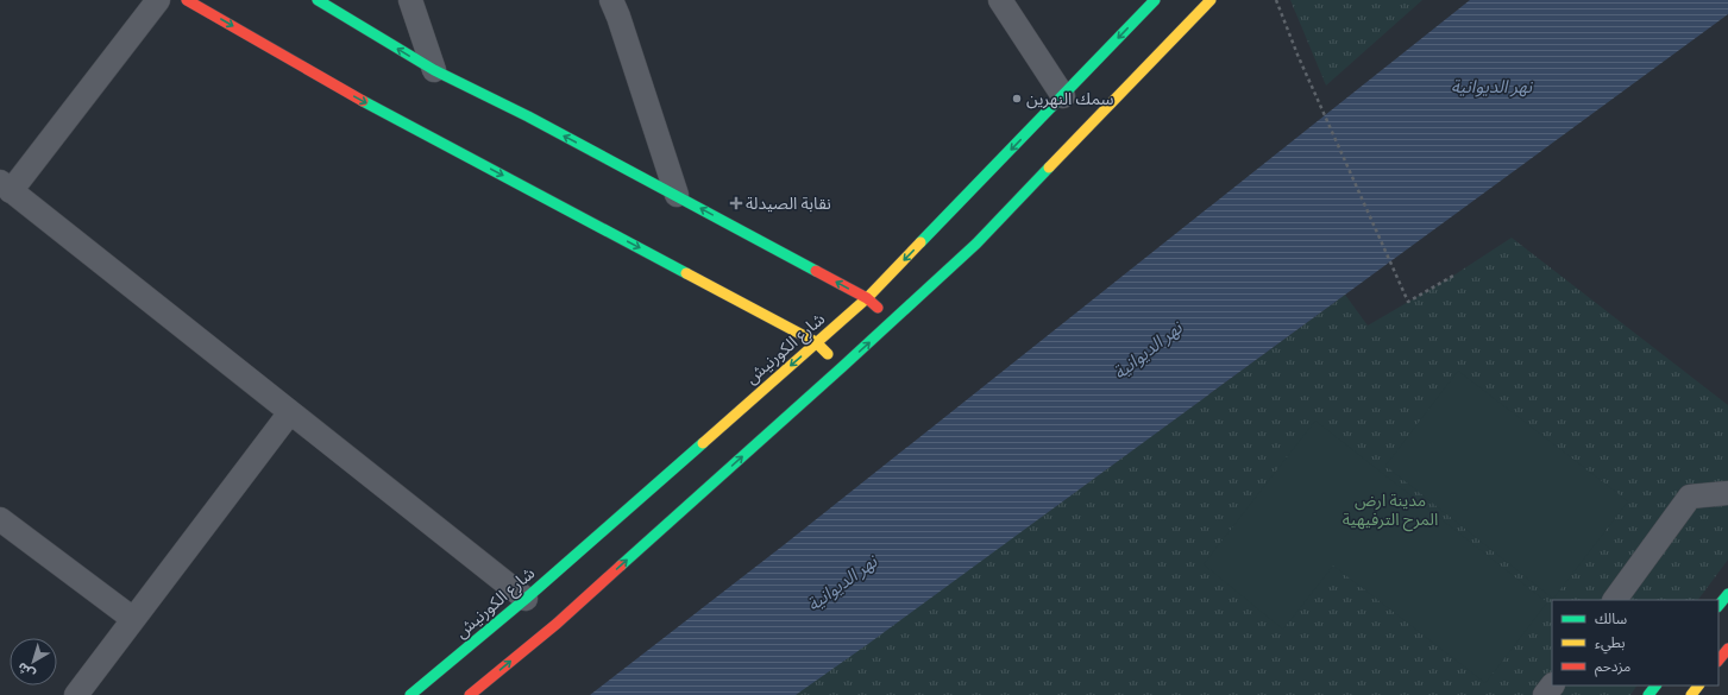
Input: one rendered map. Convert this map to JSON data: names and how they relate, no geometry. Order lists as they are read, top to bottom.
{
  "streets": {
    "main road": ["شارع الكورنيش"]
  },
  "water": ["نهر الديوانية"],
  "parks": ["مدينة ارض المرح الترفيهية"],
  "places": {
    "other": ["سمك النهرين"],
    "health": ["نقابة الصيدلة"]
  },
  "legend": ["سالك", "بطيء", "مزدحم"],
  "north": "bottom left"
}
